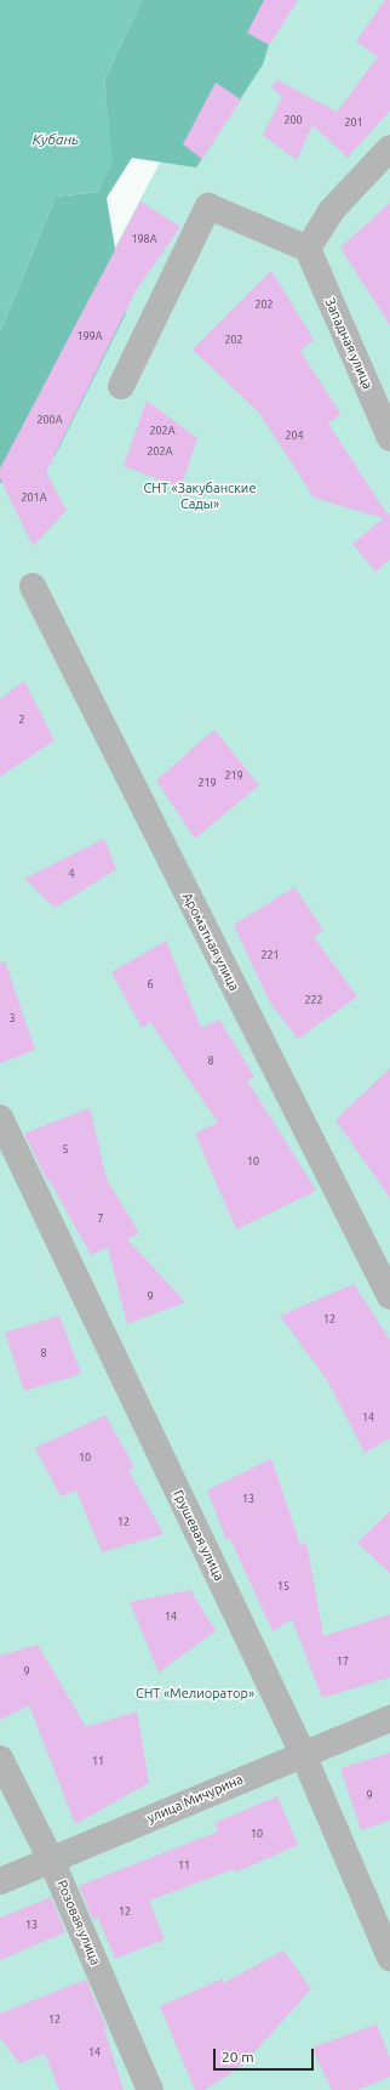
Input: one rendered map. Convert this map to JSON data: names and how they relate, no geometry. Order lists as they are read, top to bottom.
{
  "streets": {
    "street": [
      "Западная улица",
      "Ароматная улица",
      "Грушевая улица",
      "улица Мичурина",
      "Розовая улица"
    ]
  },
  "crossings": [
    ["Грушевая улица", "улица Мичурина"],
    ["улица Мичурина", "Розовая улица"]
  ],
  "water": ["Кубань"],
  "parks": ["СНТ «Закубанские Сады»", "СНТ «Мелиоратор»"],
  "house_numbers": [
    "200",
    "201",
    "198А",
    "202",
    "199А",
    "202",
    "200А",
    "202А",
    "204",
    "202А",
    "201А",
    "2",
    "219",
    "219",
    "4",
    "221",
    "6",
    "222",
    "3",
    "8",
    "5",
    "10",
    "7",
    "9",
    "12",
    "8",
    "14",
    "10",
    "13",
    "12",
    "15",
    "14",
    "17",
    "9",
    "11",
    "9",
    "10",
    "11",
    "12",
    "13",
    "12",
    "14"
  ],
  "scale_bar": "20 m"
}
